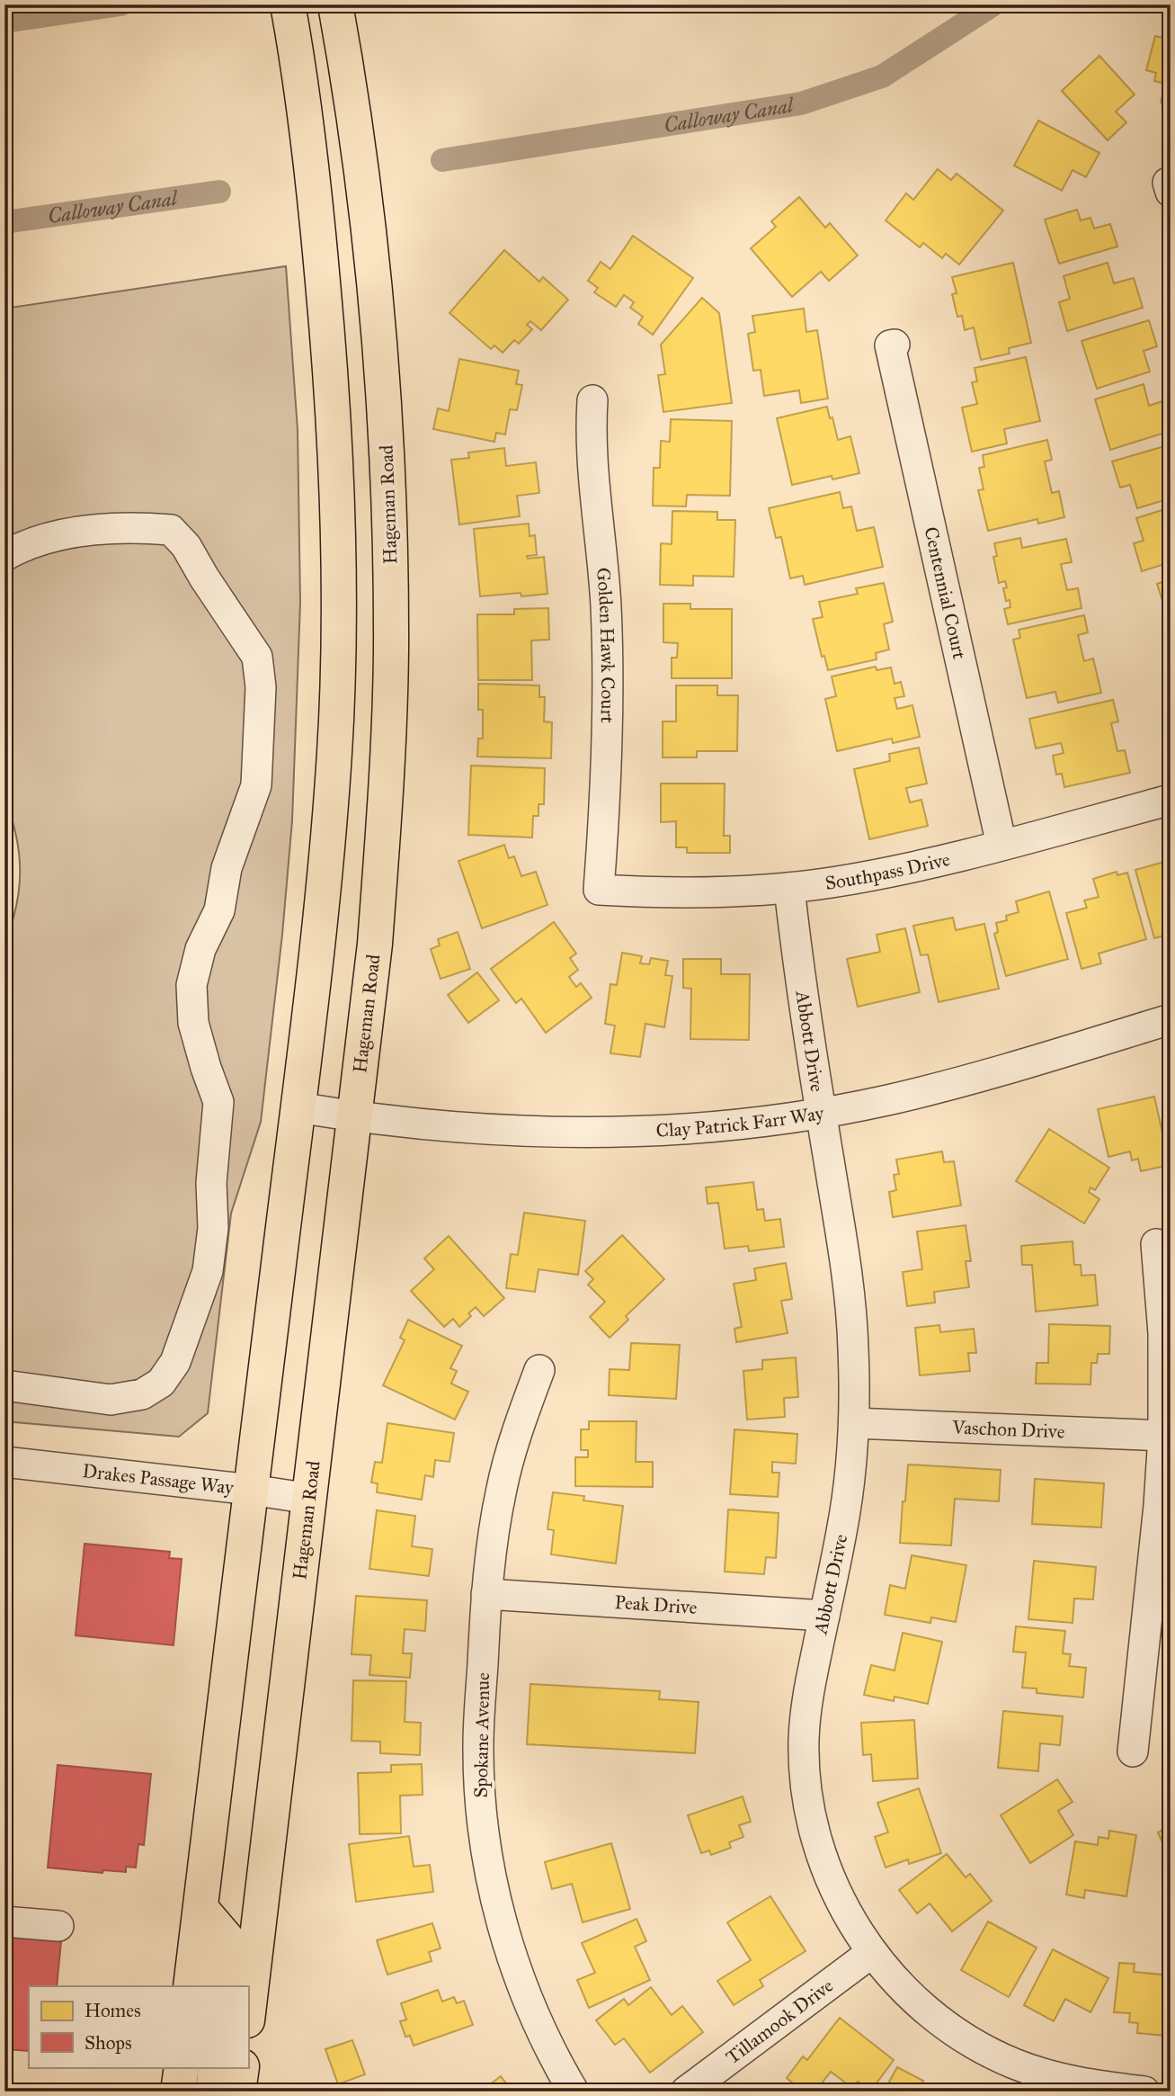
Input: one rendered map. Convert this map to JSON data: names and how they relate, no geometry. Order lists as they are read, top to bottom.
{
  "streets": {
    "main road": ["Hageman Road"],
    "street": [
      "Centennial Court",
      "Golden Hawk Court",
      "Southpass Drive",
      "Abbott Drive",
      "Clay Patrick Farr Way",
      "Vaschon Drive",
      "Drakes Passage Way",
      "Peak Drive",
      "Spokane Avenue",
      "Tillamook Drive"
    ]
  },
  "crossings": [
    ["Hageman Road", "Clay Patrick Farr Way"],
    ["Hageman Road", "Drakes Passage Way"],
    ["Centennial Court", "Southpass Drive"],
    ["Golden Hawk Court", "Southpass Drive"],
    ["Southpass Drive", "Abbott Drive"],
    ["Abbott Drive", "Clay Patrick Farr Way"],
    ["Abbott Drive", "Vaschon Drive"],
    ["Abbott Drive", "Peak Drive"],
    ["Abbott Drive", "Tillamook Drive"],
    ["Peak Drive", "Spokane Avenue"]
  ],
  "water": ["Calloway Canal"],
  "legend": ["Homes", "Shops"]
}
